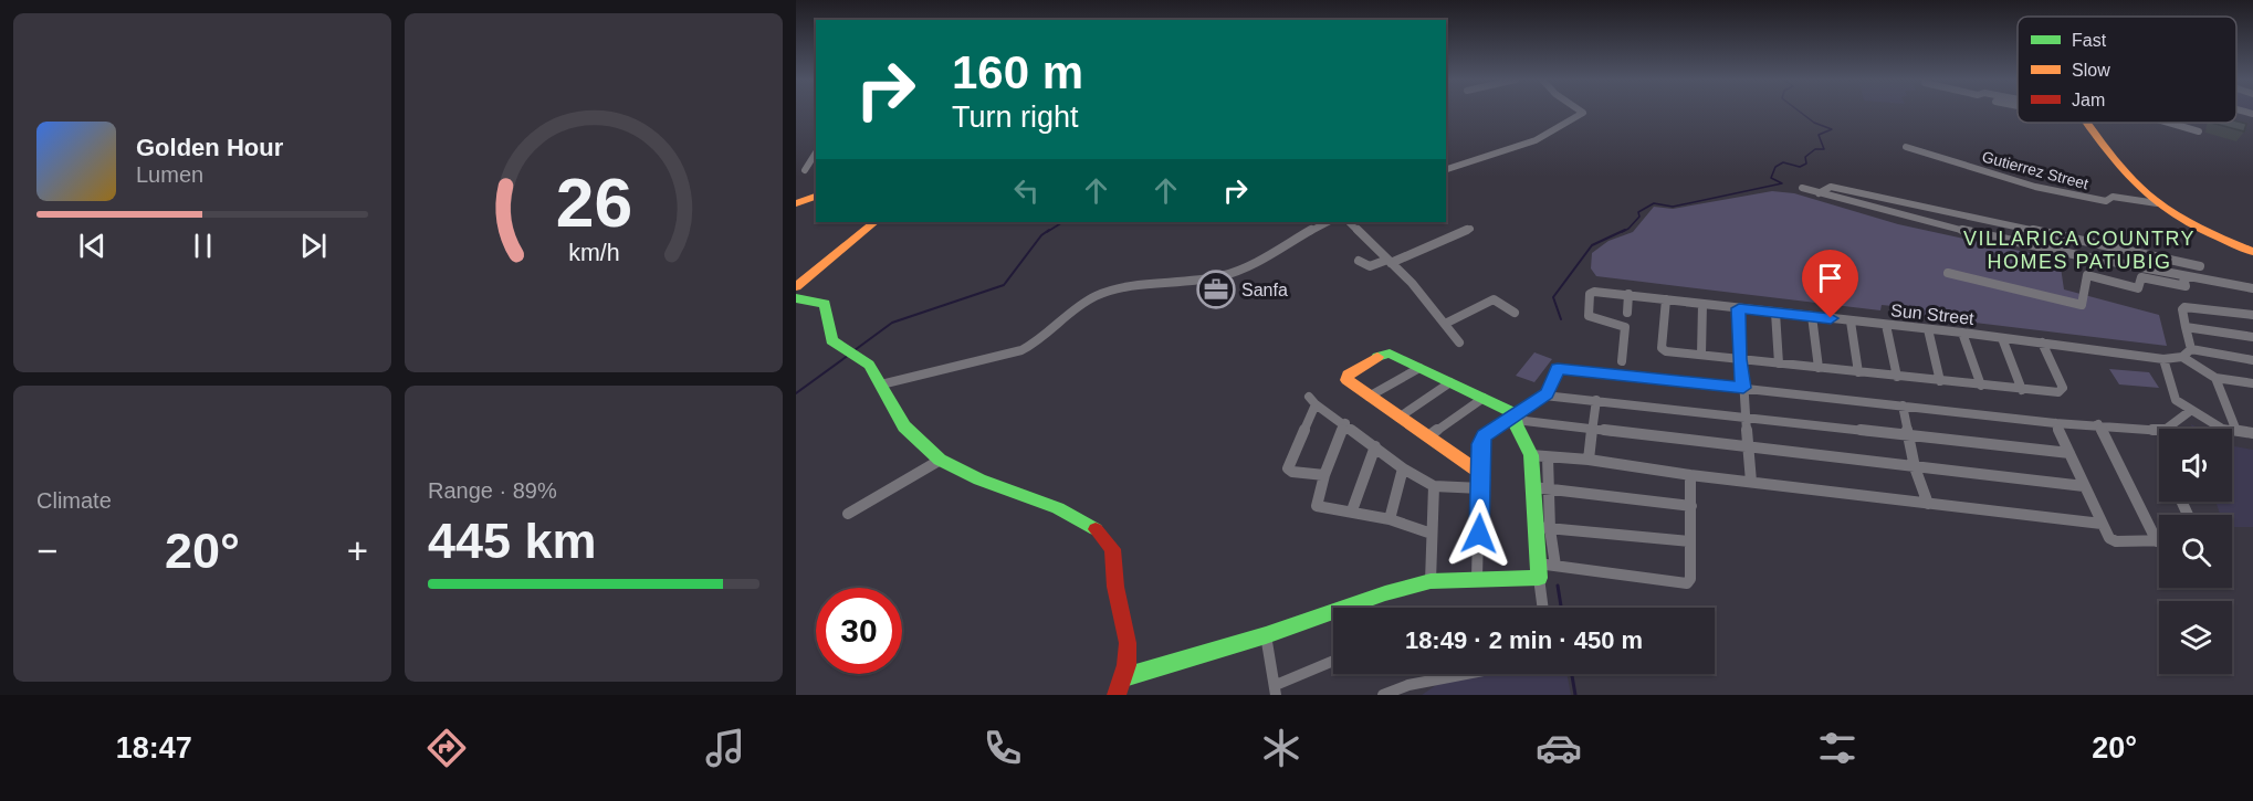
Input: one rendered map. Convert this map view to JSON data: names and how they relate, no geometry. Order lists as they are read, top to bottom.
{
  "streets": {
    "street": ["Gutierrez Street", "Sun Street"]
  },
  "districts": ["VILLARICA COUNTRY HOMES PATUBIG"],
  "places": {
    "office": ["Sanfa"]
  },
  "legend": ["Fast", "Slow", "Jam"],
  "page": {
    "turn": ["160 m", "Turn right"],
    "song": ["Golden Hour", "Lumen"],
    "tile": [
      "Climate",
      ["Range · 89%", "445 km"]
    ],
    "heat": ["−", "20°", "+"],
    "limit": "30",
    "trip": "18:49 · 2 min · 450 m",
    "tabs": ["18:47", "20°"],
    "gauge": ["26", "km/h"]
  }
}
